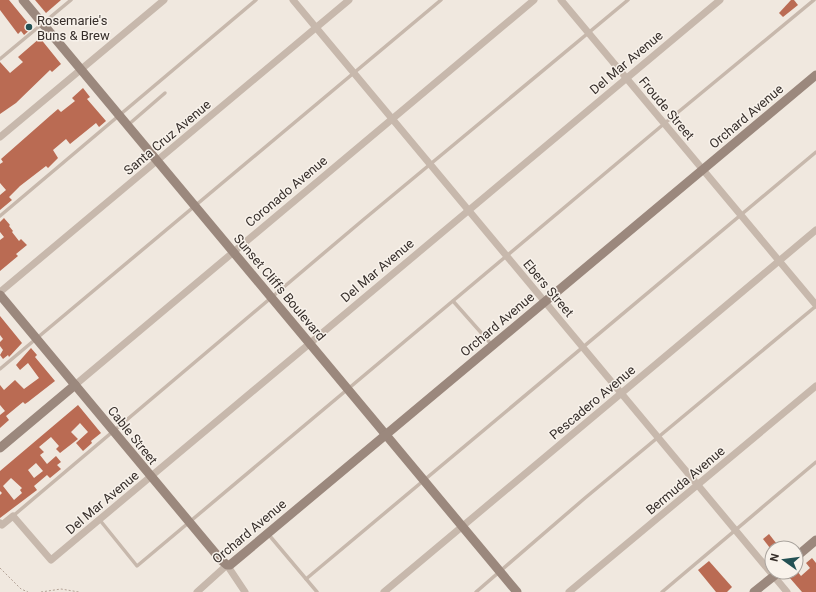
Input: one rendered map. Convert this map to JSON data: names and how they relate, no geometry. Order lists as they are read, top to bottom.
{
  "streets": {
    "street": [
      "Del Mar Avenue",
      "Froude Street",
      "Orchard Avenue",
      "Santa Cruz Avenue",
      "Coronado Avenue",
      "Sunset Cliffs Boulevard",
      "Ebers Street",
      "Pescadero Avenue",
      "Cable Street",
      "Bermuda Avenue"
    ]
  },
  "crossings": [
    ["Del Mar Avenue", "Froude Street"],
    ["Del Mar Avenue", "Sunset Cliffs Boulevard"],
    ["Del Mar Avenue", "Ebers Street"],
    ["Del Mar Avenue", "Cable Street"],
    ["Froude Street", "Orchard Avenue"],
    ["Froude Street", "Pescadero Avenue"],
    ["Orchard Avenue", "Sunset Cliffs Boulevard"],
    ["Orchard Avenue", "Ebers Street"],
    ["Orchard Avenue", "Cable Street"],
    ["Santa Cruz Avenue", "Sunset Cliffs Boulevard"],
    ["Santa Cruz Avenue", "Ebers Street"],
    ["Santa Cruz Avenue", "Cable Street"],
    ["Coronado Avenue", "Sunset Cliffs Boulevard"],
    ["Coronado Avenue", "Ebers Street"],
    ["Coronado Avenue", "Cable Street"],
    ["Sunset Cliffs Boulevard", "Pescadero Avenue"],
    ["Ebers Street", "Pescadero Avenue"],
    ["Ebers Street", "Bermuda Avenue"]
  ],
  "places": ["Rosemarie's Buns & Brew"],
  "north": "left"
}
